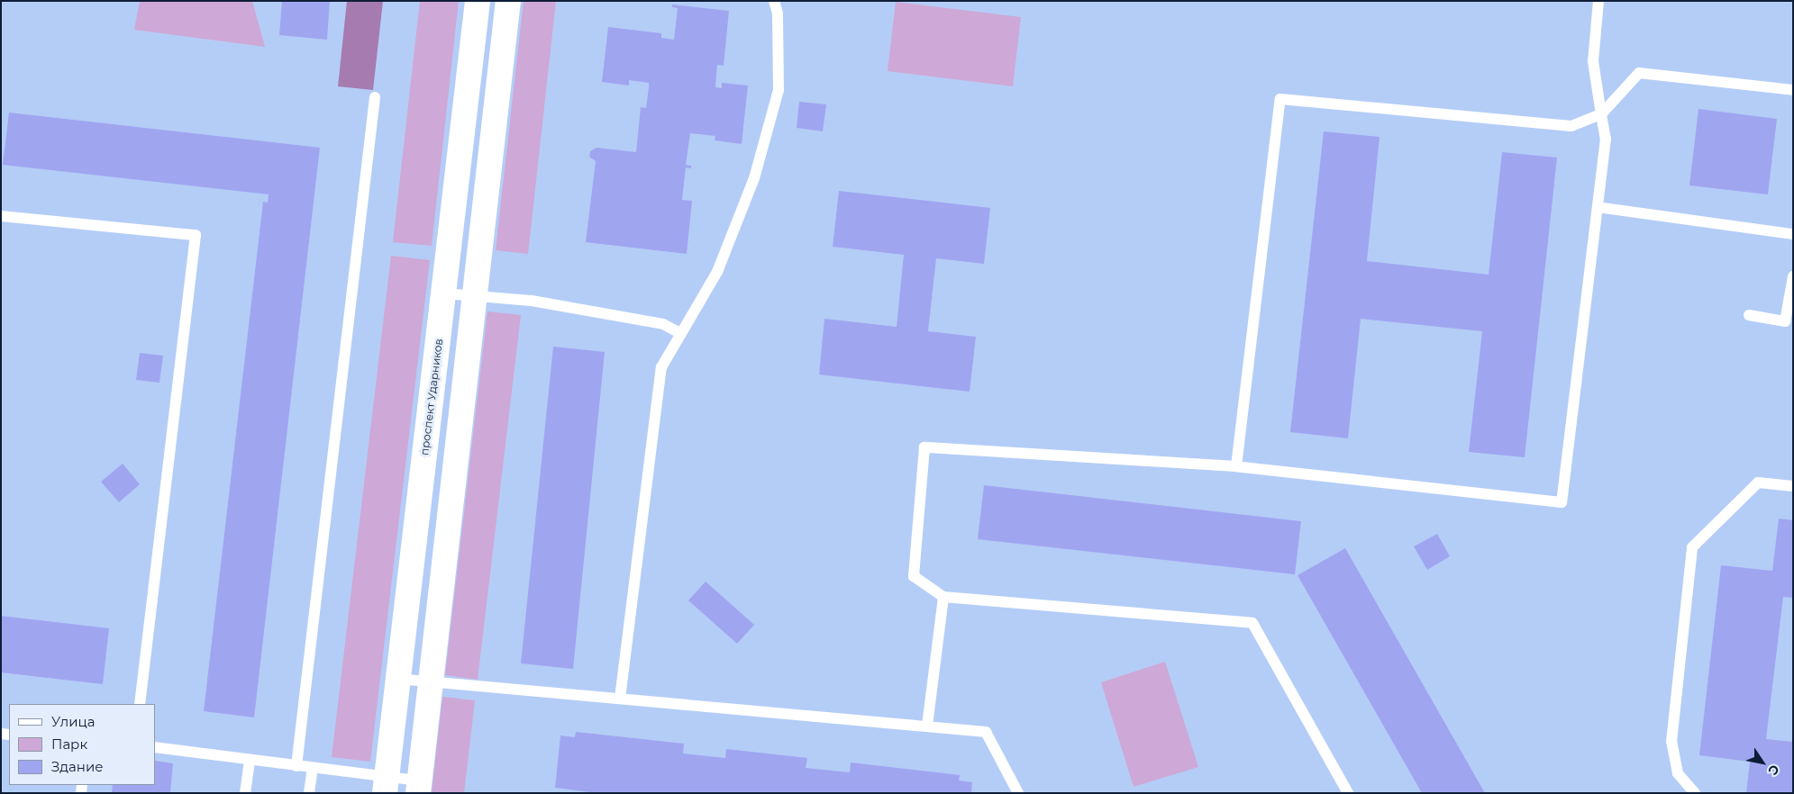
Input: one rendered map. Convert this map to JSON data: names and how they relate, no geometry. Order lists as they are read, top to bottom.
{
  "streets": {
    "street": ["проспект Ударников"]
  },
  "legend": ["Улица", "Парк", "Здание"],
  "north": "bottom right"
}
